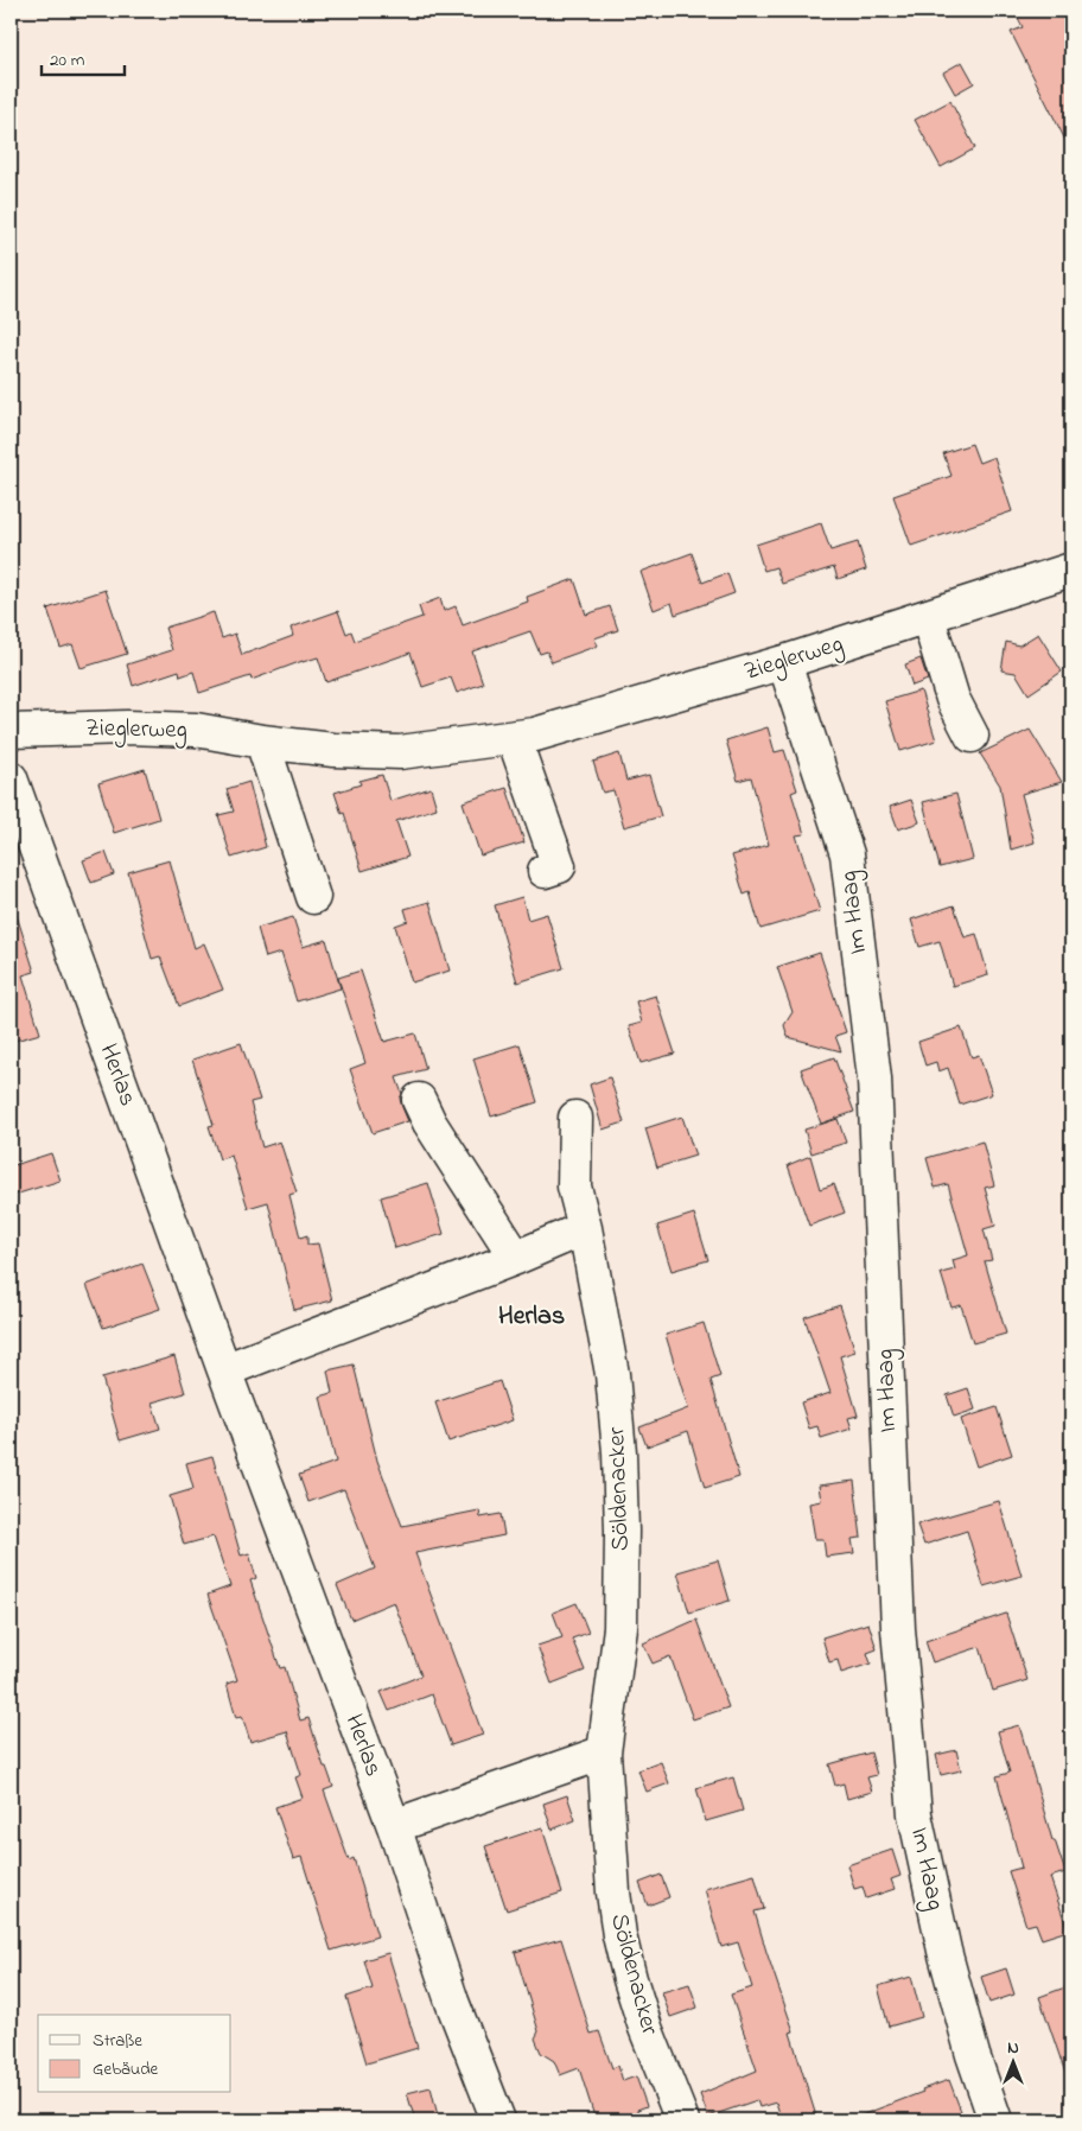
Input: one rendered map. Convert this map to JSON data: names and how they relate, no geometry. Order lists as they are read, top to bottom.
{
  "streets": {
    "street": [
      "Zieglerweg",
      "Im Haag",
      "Herlas",
      "Söldenacker"
    ]
  },
  "crossings": [
    ["Zieglerweg", "Im Haag"]
  ],
  "districts": ["Herlas"],
  "legend": ["Straße", "Gebäude"],
  "scale_bar": "20 m",
  "north": "top"
}
